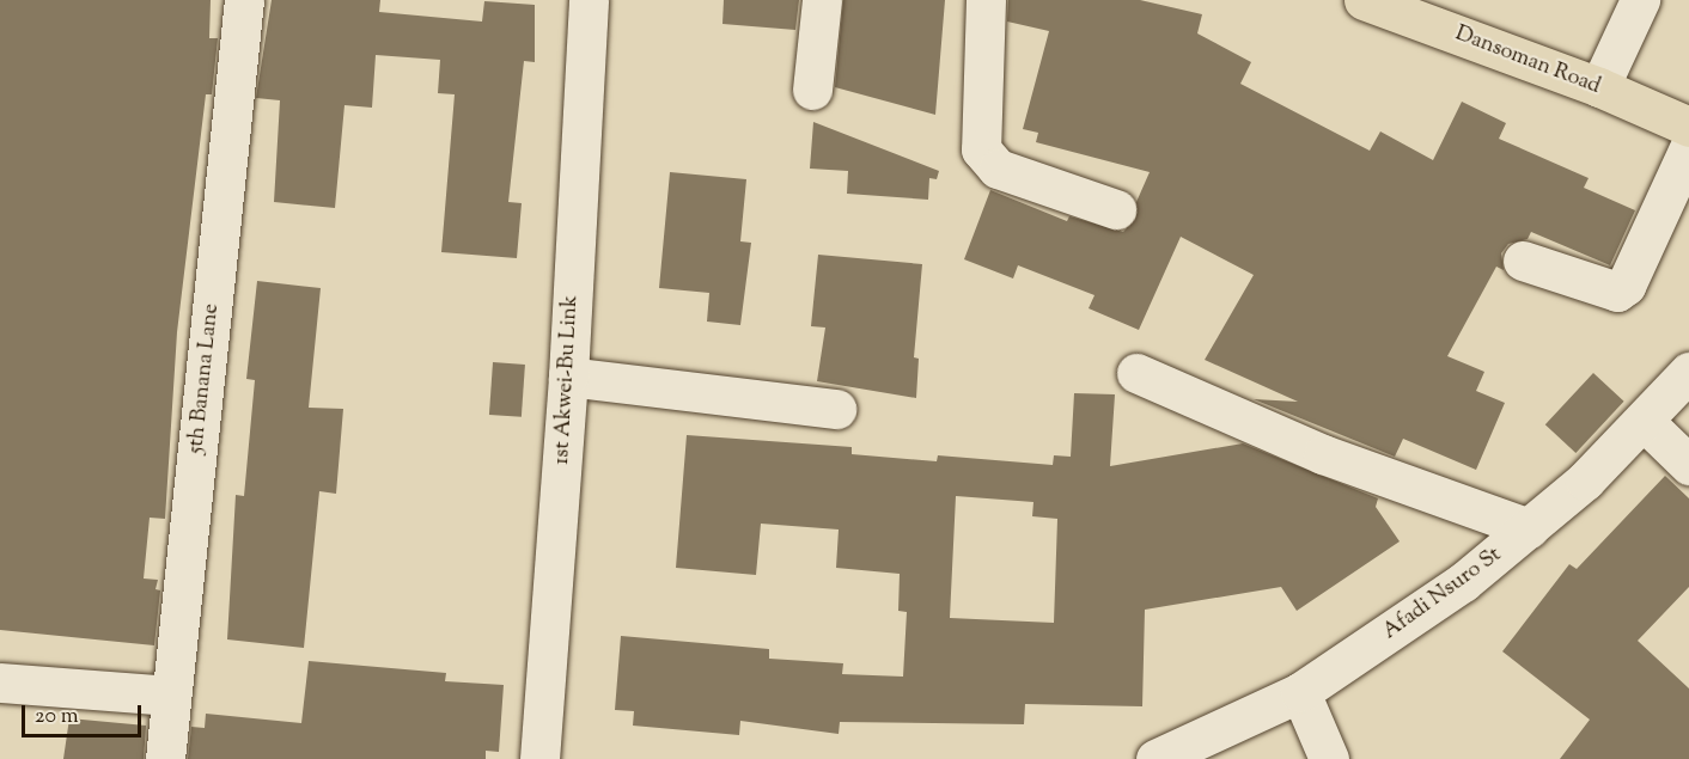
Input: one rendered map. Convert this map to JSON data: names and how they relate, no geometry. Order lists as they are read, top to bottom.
{
  "streets": {
    "main road": ["Dansoman Road"],
    "street": ["5th Banana Lane", "1st Akwei-Bu Link", "Afadi Nsuro St"]
  },
  "scale_bar": "20 m"
}
